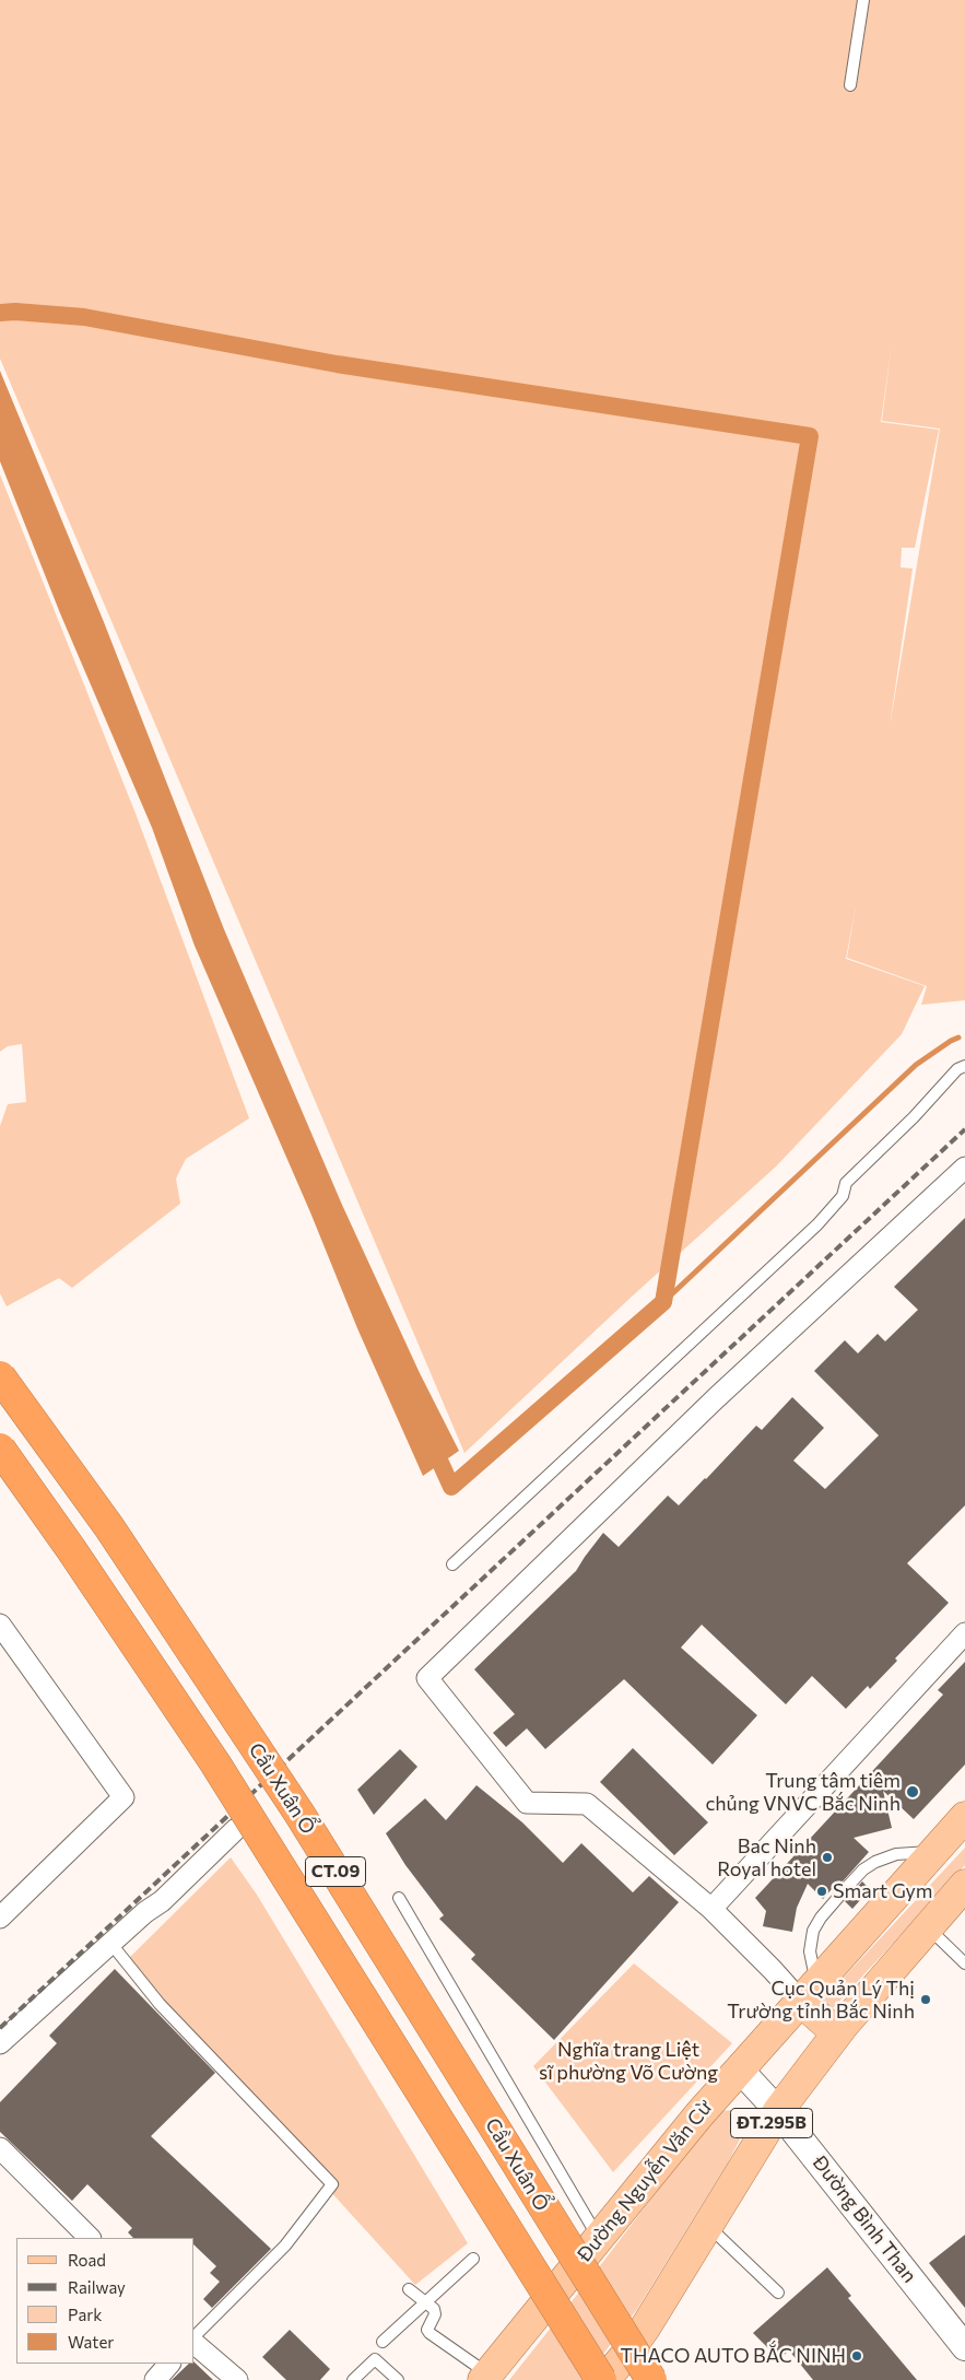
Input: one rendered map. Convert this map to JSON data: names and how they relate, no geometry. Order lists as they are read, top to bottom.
{
  "streets": {
    "highway": ["Cầu Xuân Ổ", "CT.09"],
    "main road": ["ĐT.295B", "Đường Nguyễn Văn Cừ"],
    "street": ["Đường Bình Than"]
  },
  "crossings": [
    ["CT.09", "ĐT.295B"],
    ["ĐT.295B", "Đường Bình Than"],
    ["Đường Nguyễn Văn Cừ", "Đường Bình Than"]
  ],
  "parks": ["Nghĩa trang Liệt sĩ phường Võ Cường"],
  "places": [
    "Trung tâm tiêm chủng VNVC Bắc Ninh",
    "Bac Ninh Royal hotel",
    "Smart Gym",
    "Cục Quản Lý Thị Trường tỉnh Bắc Ninh",
    "THACO AUTO BẮC NINH"
  ],
  "legend": [
    "Road",
    "Railway",
    "Park",
    "Water"
  ]
}
